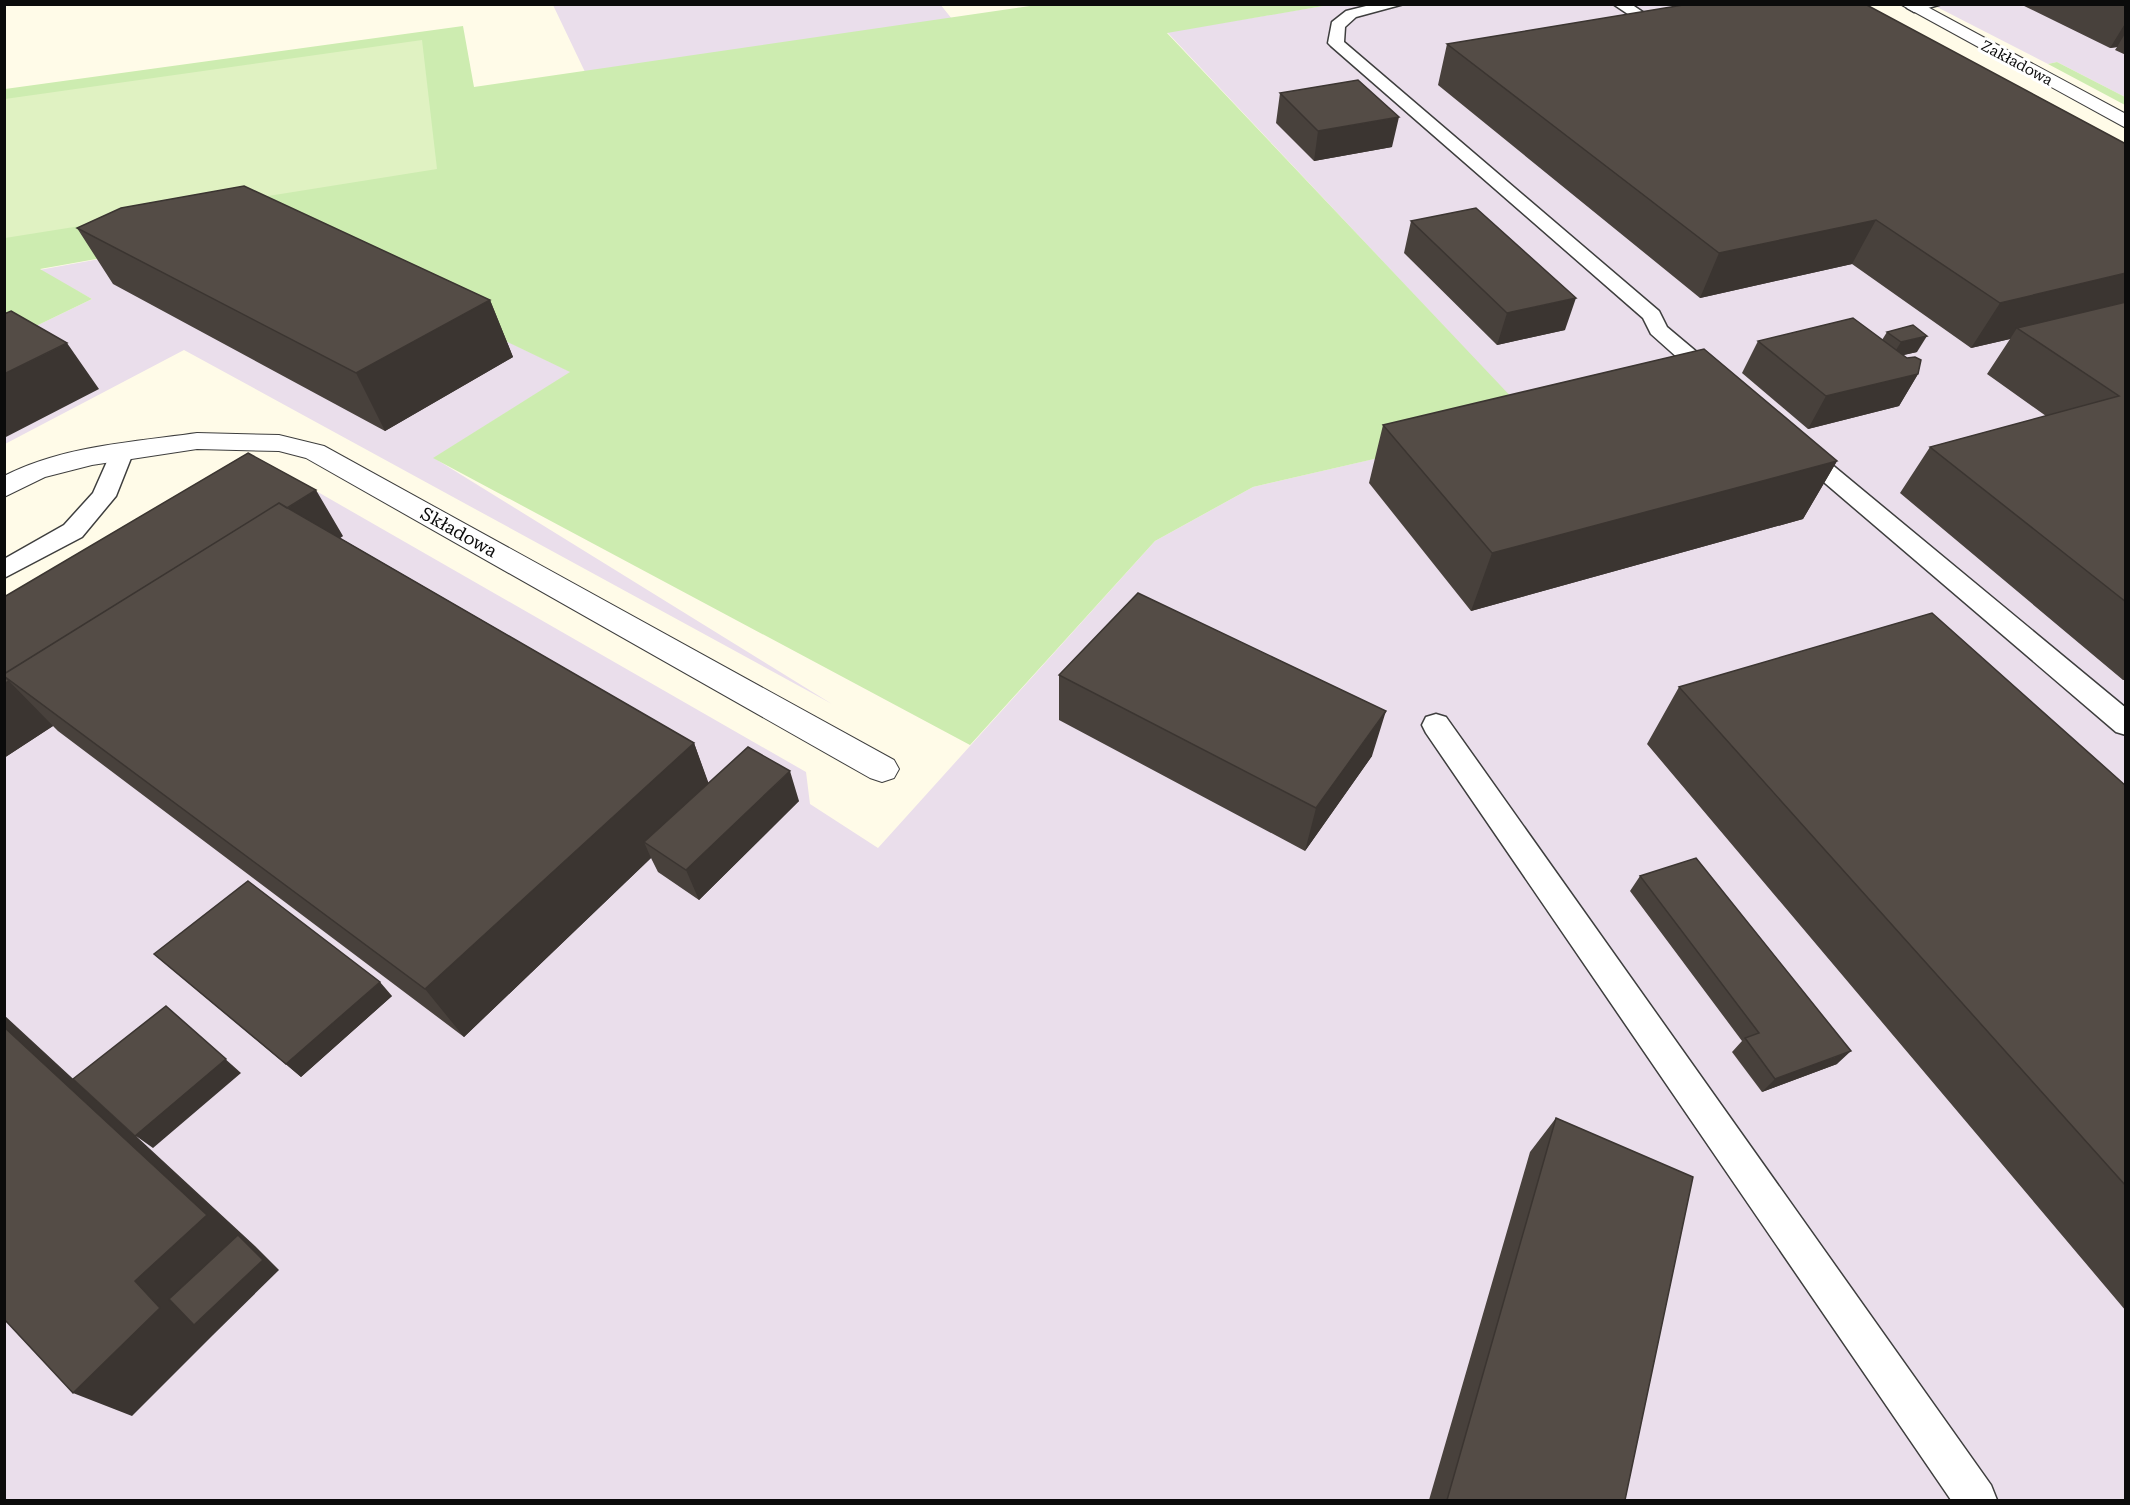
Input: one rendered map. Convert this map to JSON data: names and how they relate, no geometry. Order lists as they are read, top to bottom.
{
  "streets": {
    "street": ["Zakładowa", "Składowa"]
  }
}
